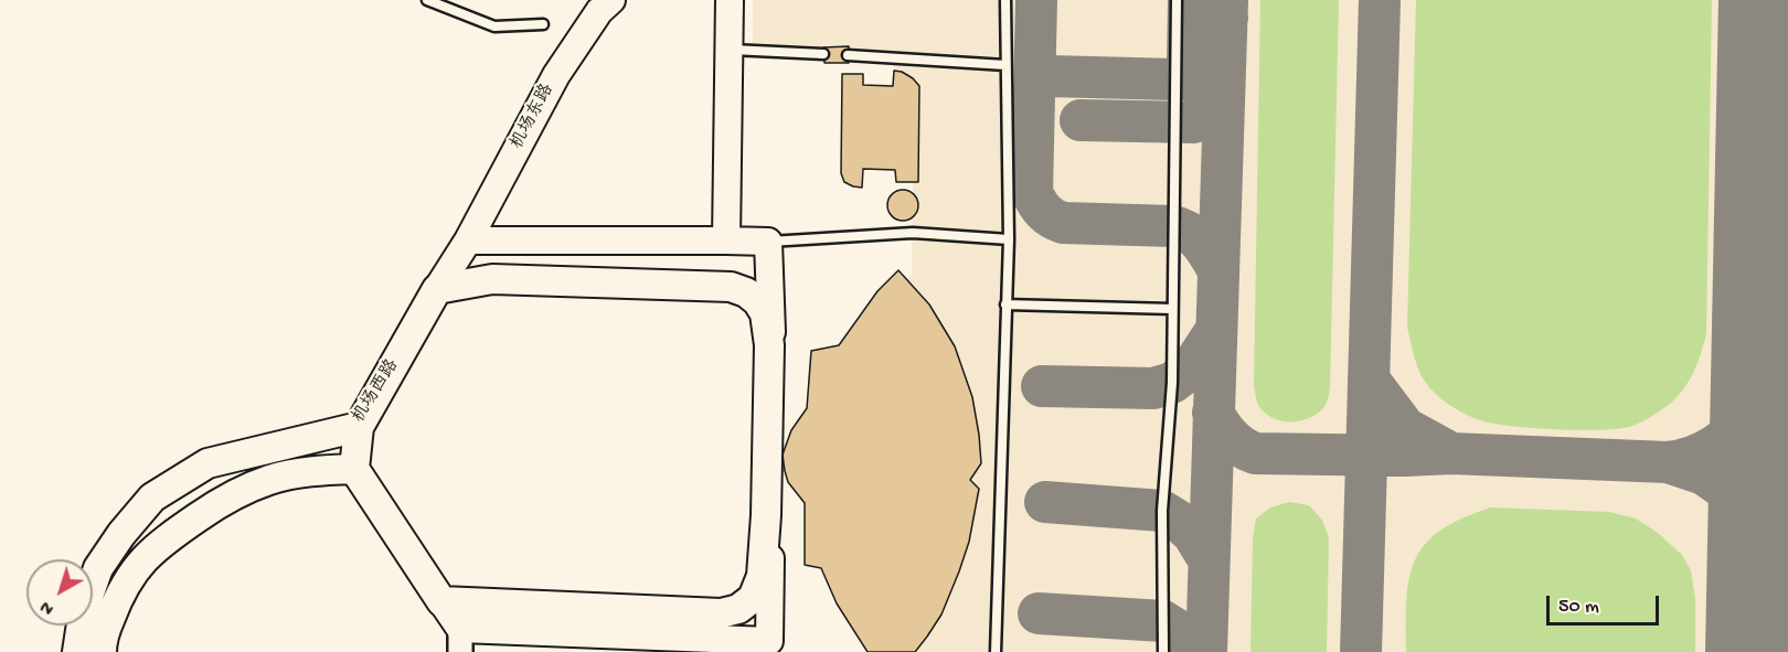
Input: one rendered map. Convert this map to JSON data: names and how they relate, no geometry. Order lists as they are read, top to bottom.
{
  "streets": {
    "main road": ["机场东路", "机场西路"]
  },
  "crossings": [
    ["机场东路", "机场西路"]
  ],
  "scale_bar": "50 m",
  "north": "bottom left"
}
